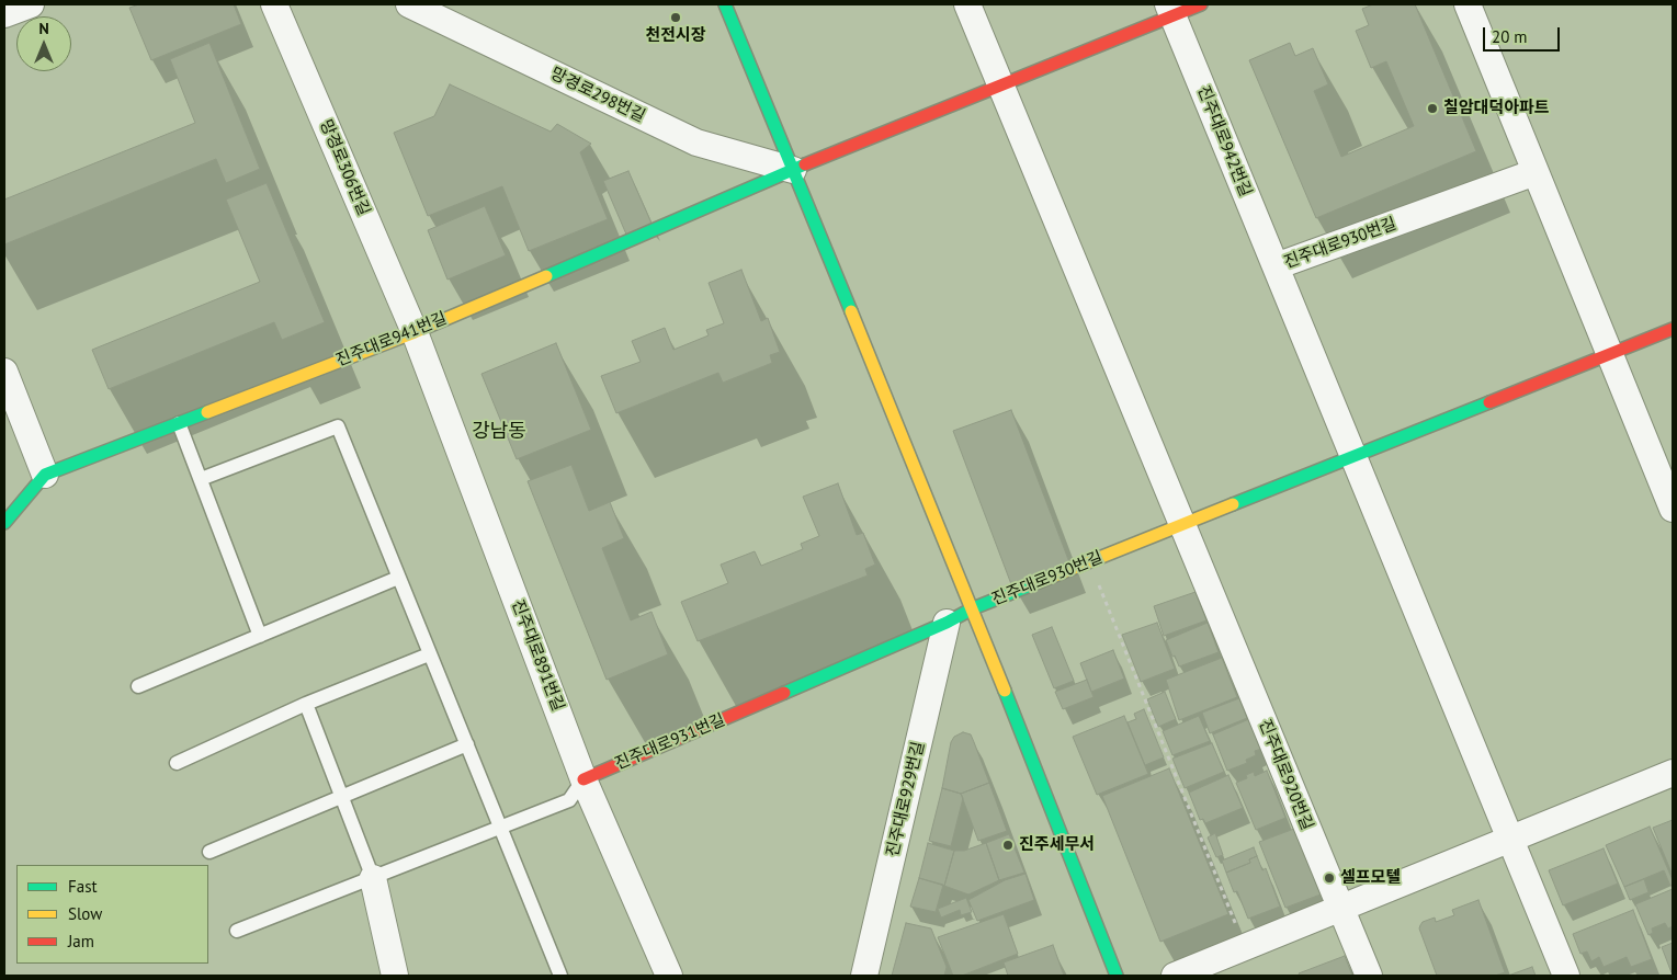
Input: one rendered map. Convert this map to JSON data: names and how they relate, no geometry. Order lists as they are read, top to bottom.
{
  "streets": {
    "street": [
      "망경로298번길",
      "진주대로942번길",
      "망경로306번길",
      "진주대로930번길",
      "진주대로941번길",
      "진주대로891번길",
      "진주대로931번길",
      "진주대로920번길",
      "진주대로929번길"
    ]
  },
  "crossings": [
    ["망경로298번길", "진주대로941번길"],
    ["진주대로942번길", "진주대로930번길"],
    ["망경로306번길", "진주대로941번길"],
    ["망경로306번길", "진주대로891번길"],
    ["진주대로930번길", "진주대로931번길"],
    ["진주대로930번길", "진주대로920번길"],
    ["진주대로941번길", "진주대로891번길"],
    ["진주대로891번길", "진주대로931번길"],
    ["진주대로931번길", "진주대로929번길"]
  ],
  "districts": ["강남동"],
  "places": [
    "천전시장",
    "칠암대덕아파트",
    "진주세무서",
    "셀프모텔"
  ],
  "legend": ["Fast", "Slow", "Jam"],
  "scale_bar": "20 m",
  "north": "top"
}
